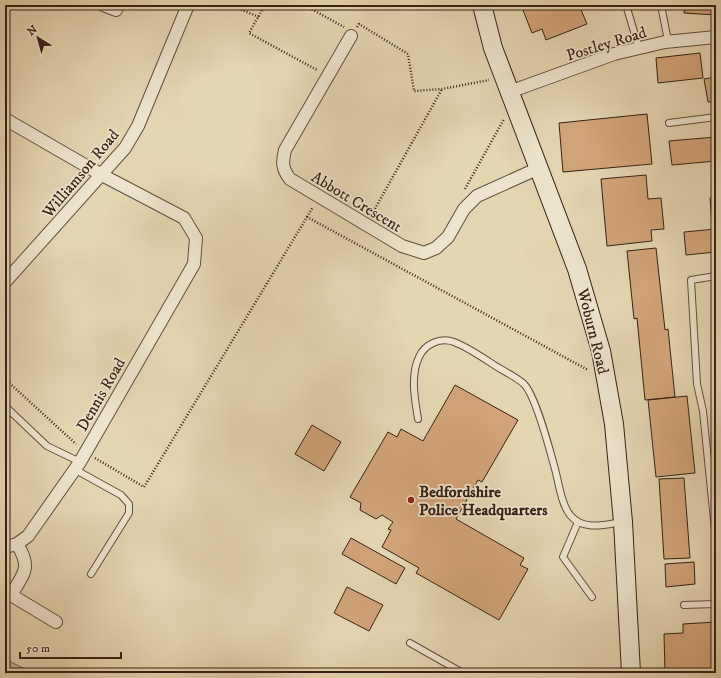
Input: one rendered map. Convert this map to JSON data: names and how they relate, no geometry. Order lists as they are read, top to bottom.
{
  "streets": {
    "main road": ["Woburn Road"],
    "street": [
      "Postley Road",
      "Williamson Road",
      "Abbott Crescent",
      "Dennis Road"
    ]
  },
  "crossings": [
    ["Postley Road", "Woburn Road"],
    ["Williamson Road", "Dennis Road"],
    ["Abbott Crescent", "Woburn Road"]
  ],
  "places": ["Bedfordshire Police Headquarters"],
  "scale_bar": "50 m",
  "north": "top left"
}
